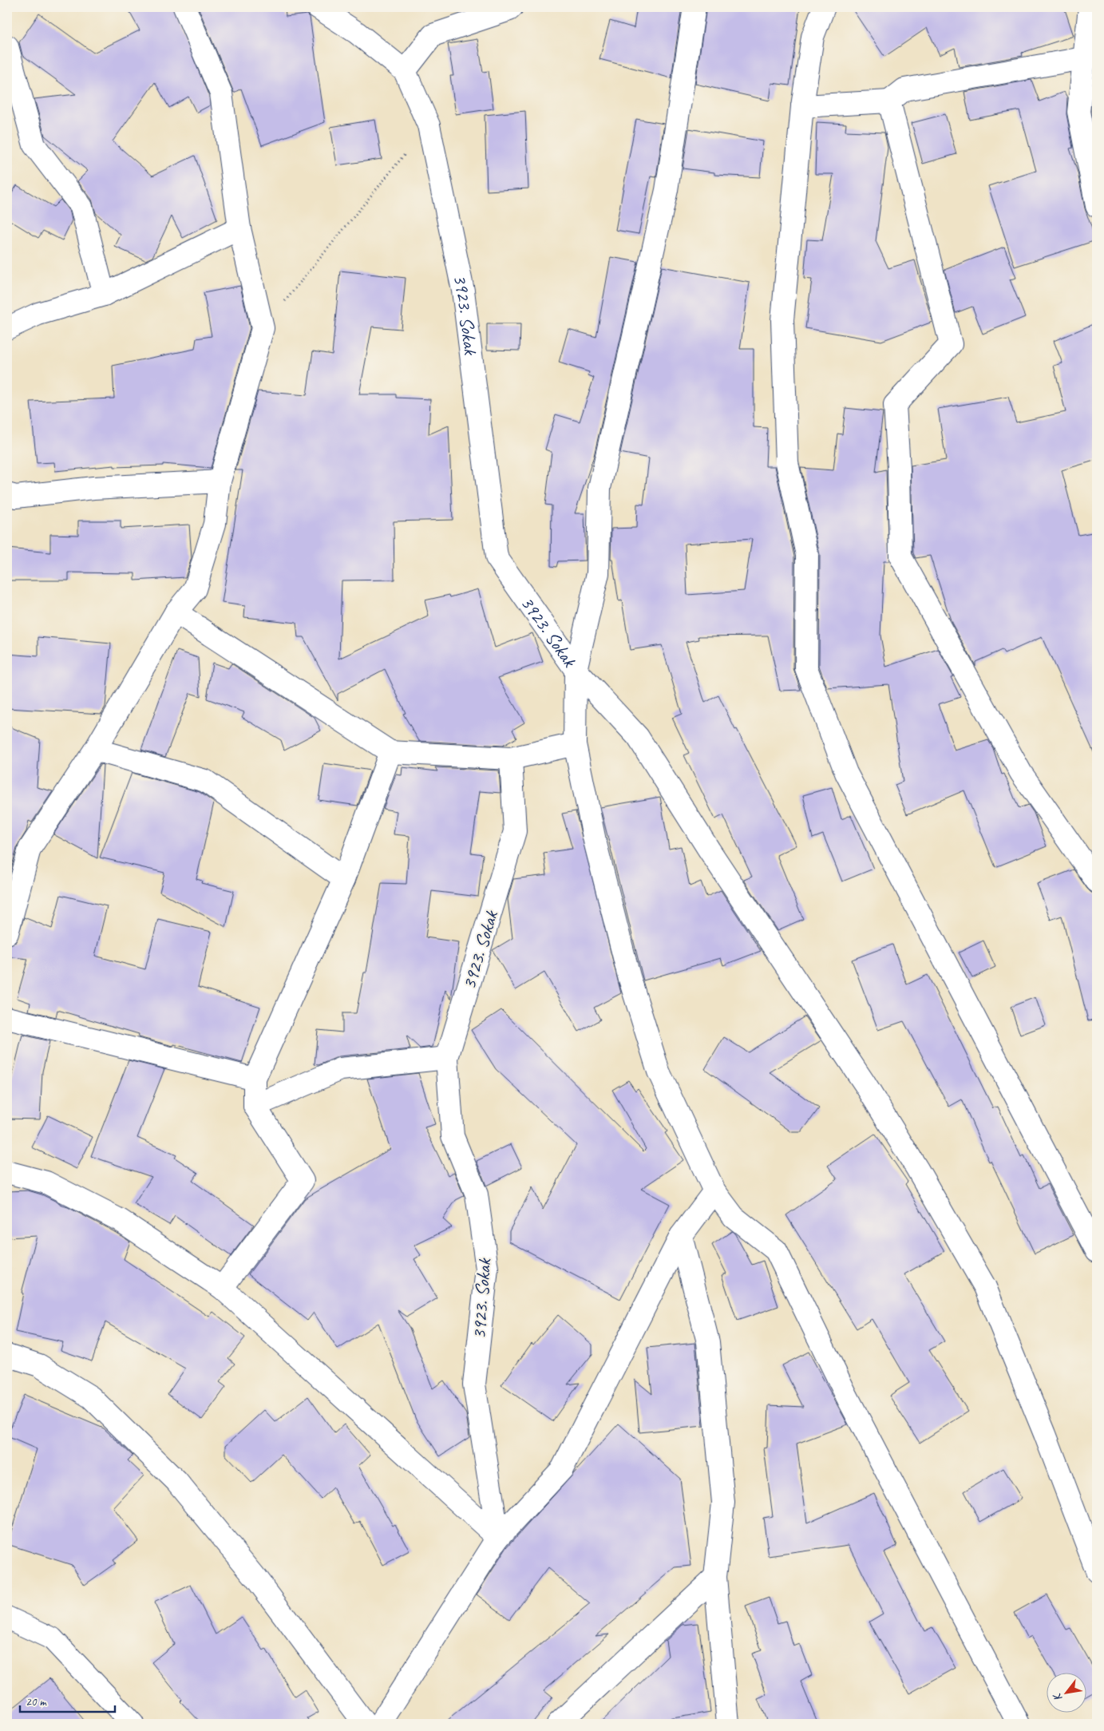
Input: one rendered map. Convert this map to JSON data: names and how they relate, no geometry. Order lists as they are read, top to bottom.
{
  "streets": {
    "street": ["3923. Sokak"]
  },
  "scale_bar": "20 m",
  "north": "bottom left"
}
